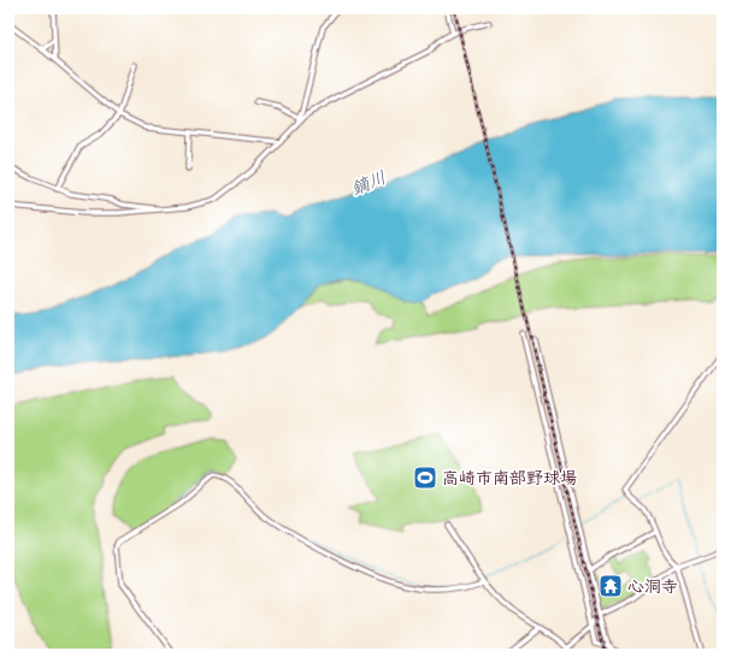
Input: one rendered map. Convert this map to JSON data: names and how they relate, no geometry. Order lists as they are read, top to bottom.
{
  "water": ["鏑川"],
  "places": {
    "sports": ["高崎市南部野球場"],
    "temple": ["心洞寺"]
  }
}
